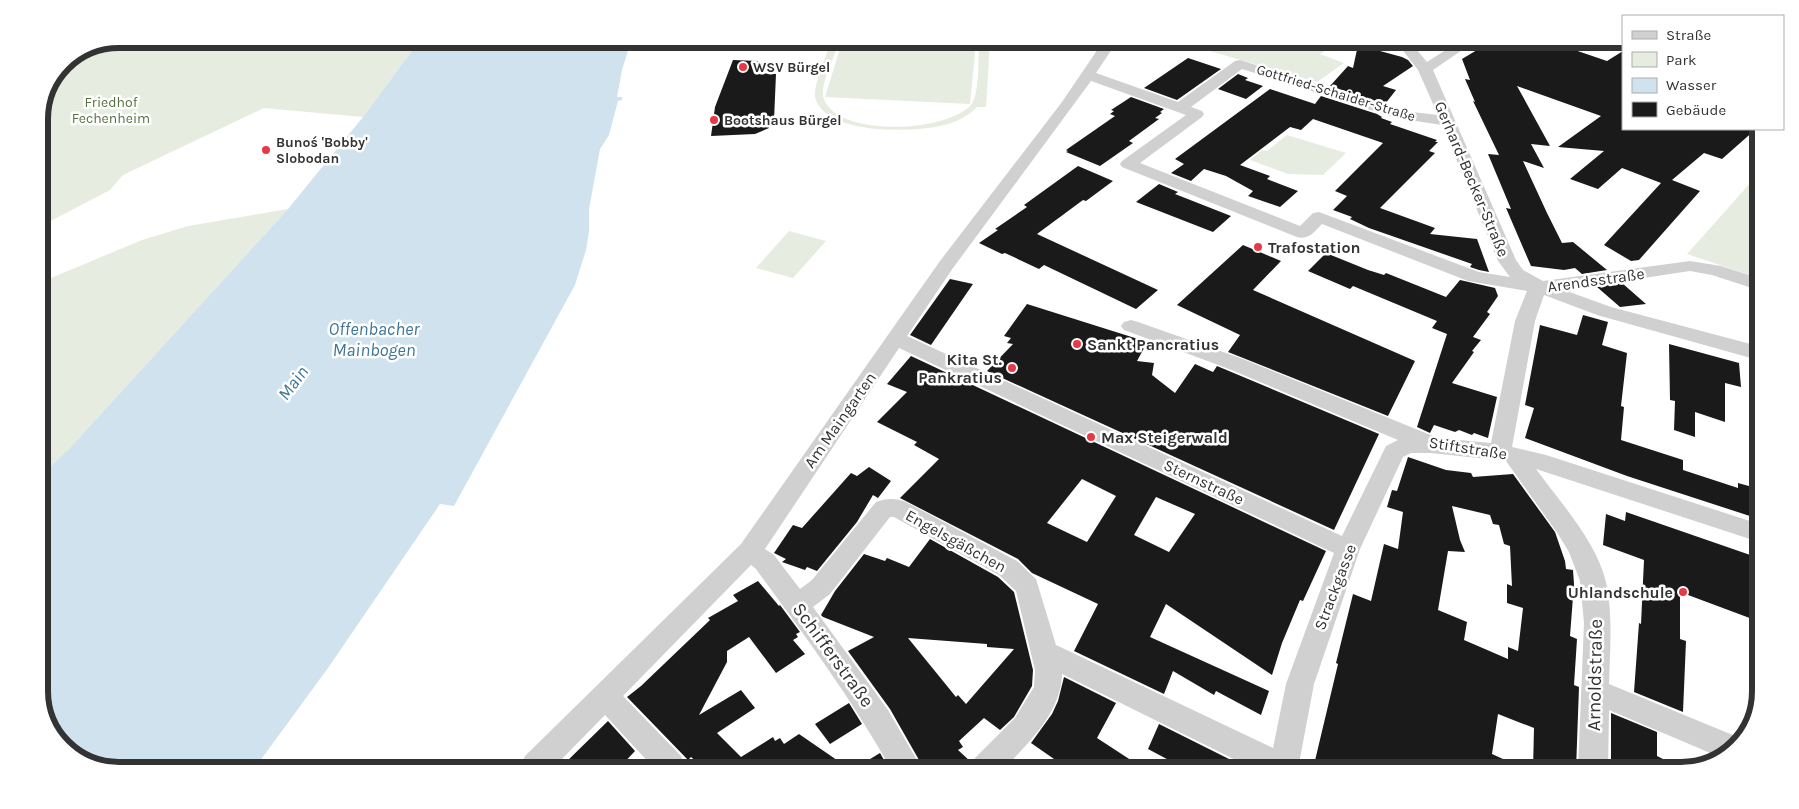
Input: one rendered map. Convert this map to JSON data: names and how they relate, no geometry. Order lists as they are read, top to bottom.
{
  "streets": {
    "street": [
      "Gottfried-Schaider-Straße",
      "Gerhard-Becker-Straße",
      "Arendsstraße",
      "Am Maingarten",
      "Stiftstraße",
      "Sternstraße",
      "Engelsgäßchen",
      "Strackgasse",
      "Schifferstraße",
      "Arnoldstraße"
    ]
  },
  "crossings": [
    ["Gottfried-Schaider-Straße", "Gerhard-Becker-Straße"],
    ["Gerhard-Becker-Straße", "Arendsstraße"],
    ["Am Maingarten", "Sternstraße"],
    ["Am Maingarten", "Schifferstraße"],
    ["Stiftstraße", "Strackgasse"],
    ["Stiftstraße", "Arnoldstraße"],
    ["Sternstraße", "Strackgasse"],
    ["Engelsgäßchen", "Schifferstraße"]
  ],
  "water": ["Offenbacher Mainbogen", "Main"],
  "parks": ["Friedhof Fechenheim"],
  "places": [
    "WSV Bürgel",
    "Bootshaus Bürgel",
    "Bunoś 'Bobby' Slobodan",
    "Trafostation",
    "Sankt Pancratius",
    "Kita St. Pankratius",
    "Max Steigerwald",
    "Uhlandschule"
  ],
  "legend": [
    "Straße",
    "Park",
    "Wasser",
    "Gebäude"
  ]
}
